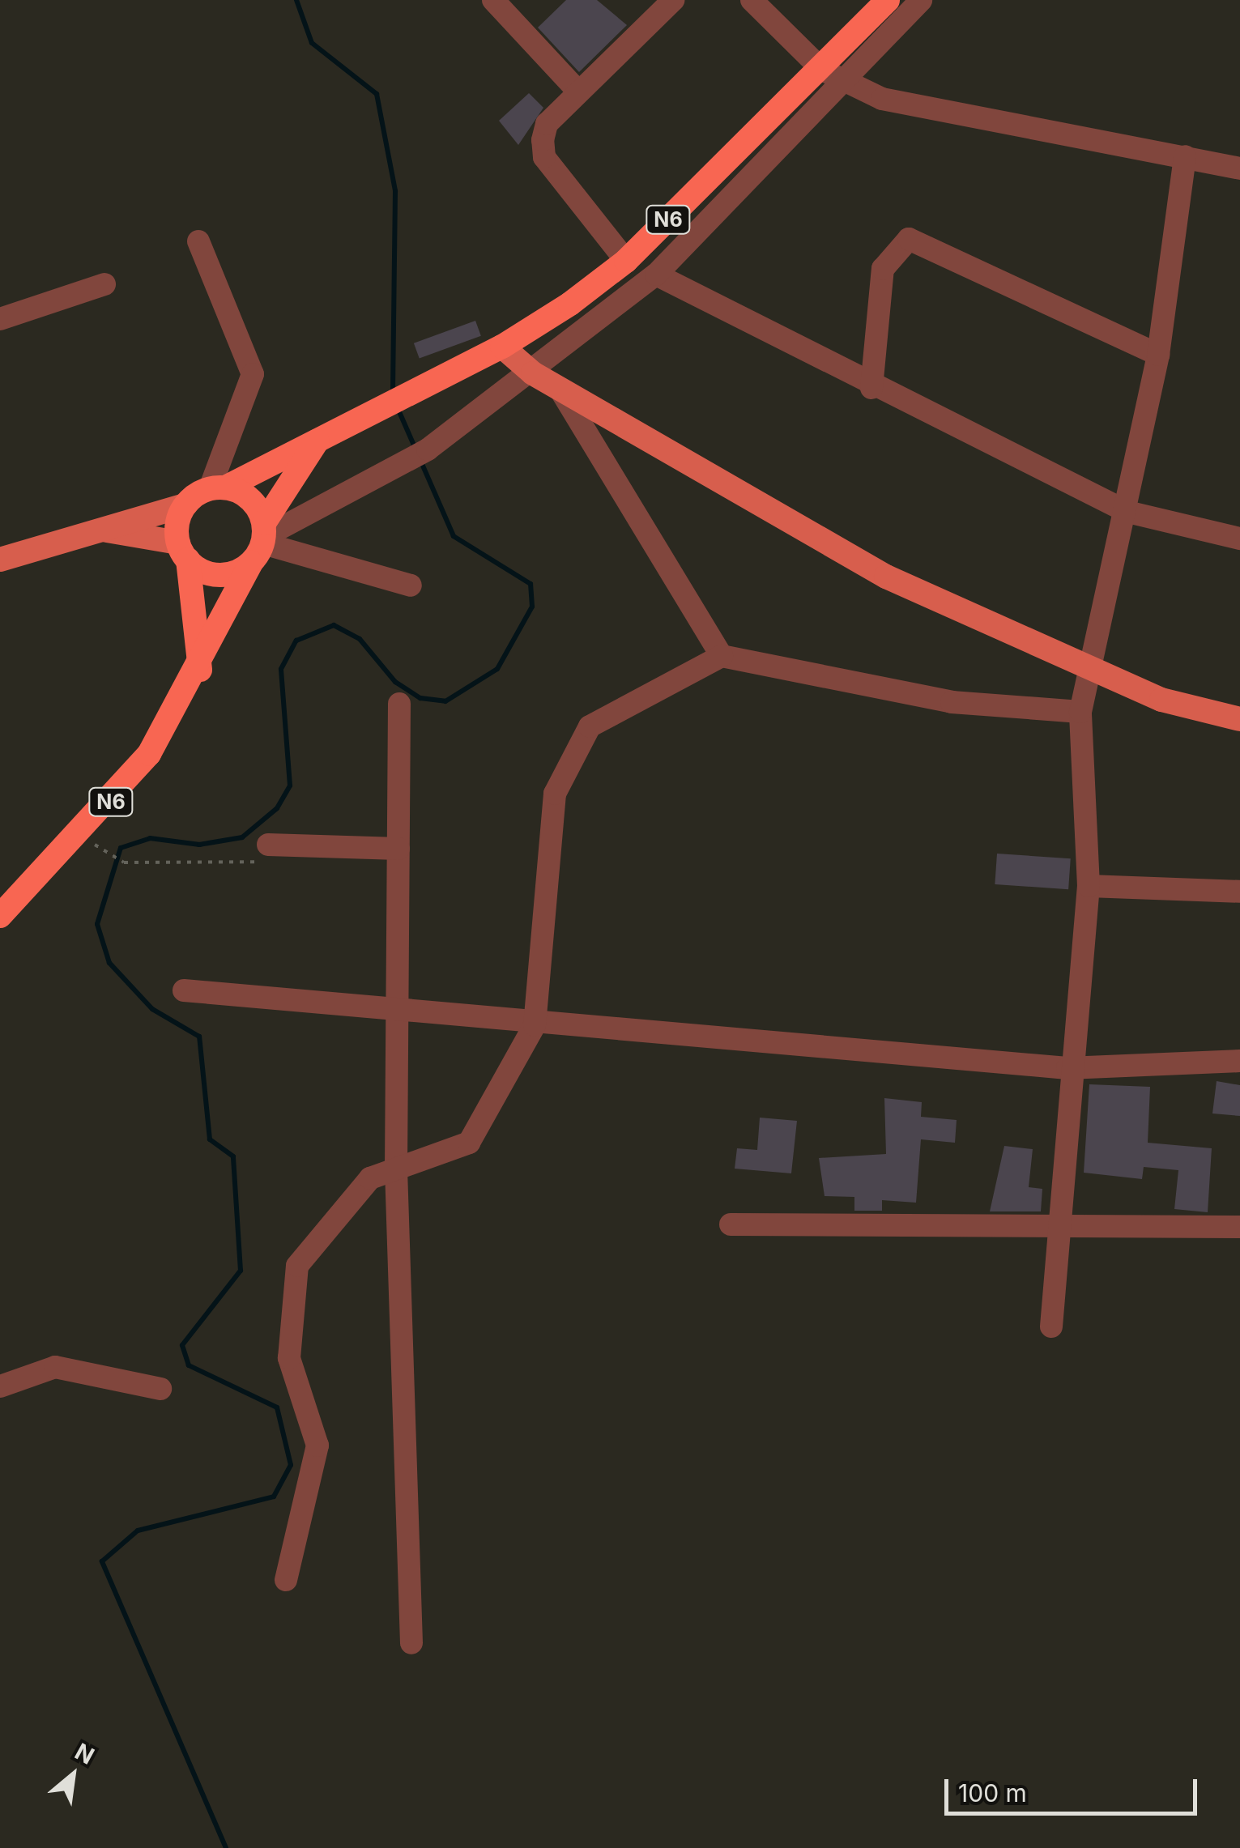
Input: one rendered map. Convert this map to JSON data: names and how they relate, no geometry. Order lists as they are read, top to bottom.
{
  "streets": {
    "highway": ["N6"]
  },
  "scale_bar": "100 m",
  "north": "top right"
}
